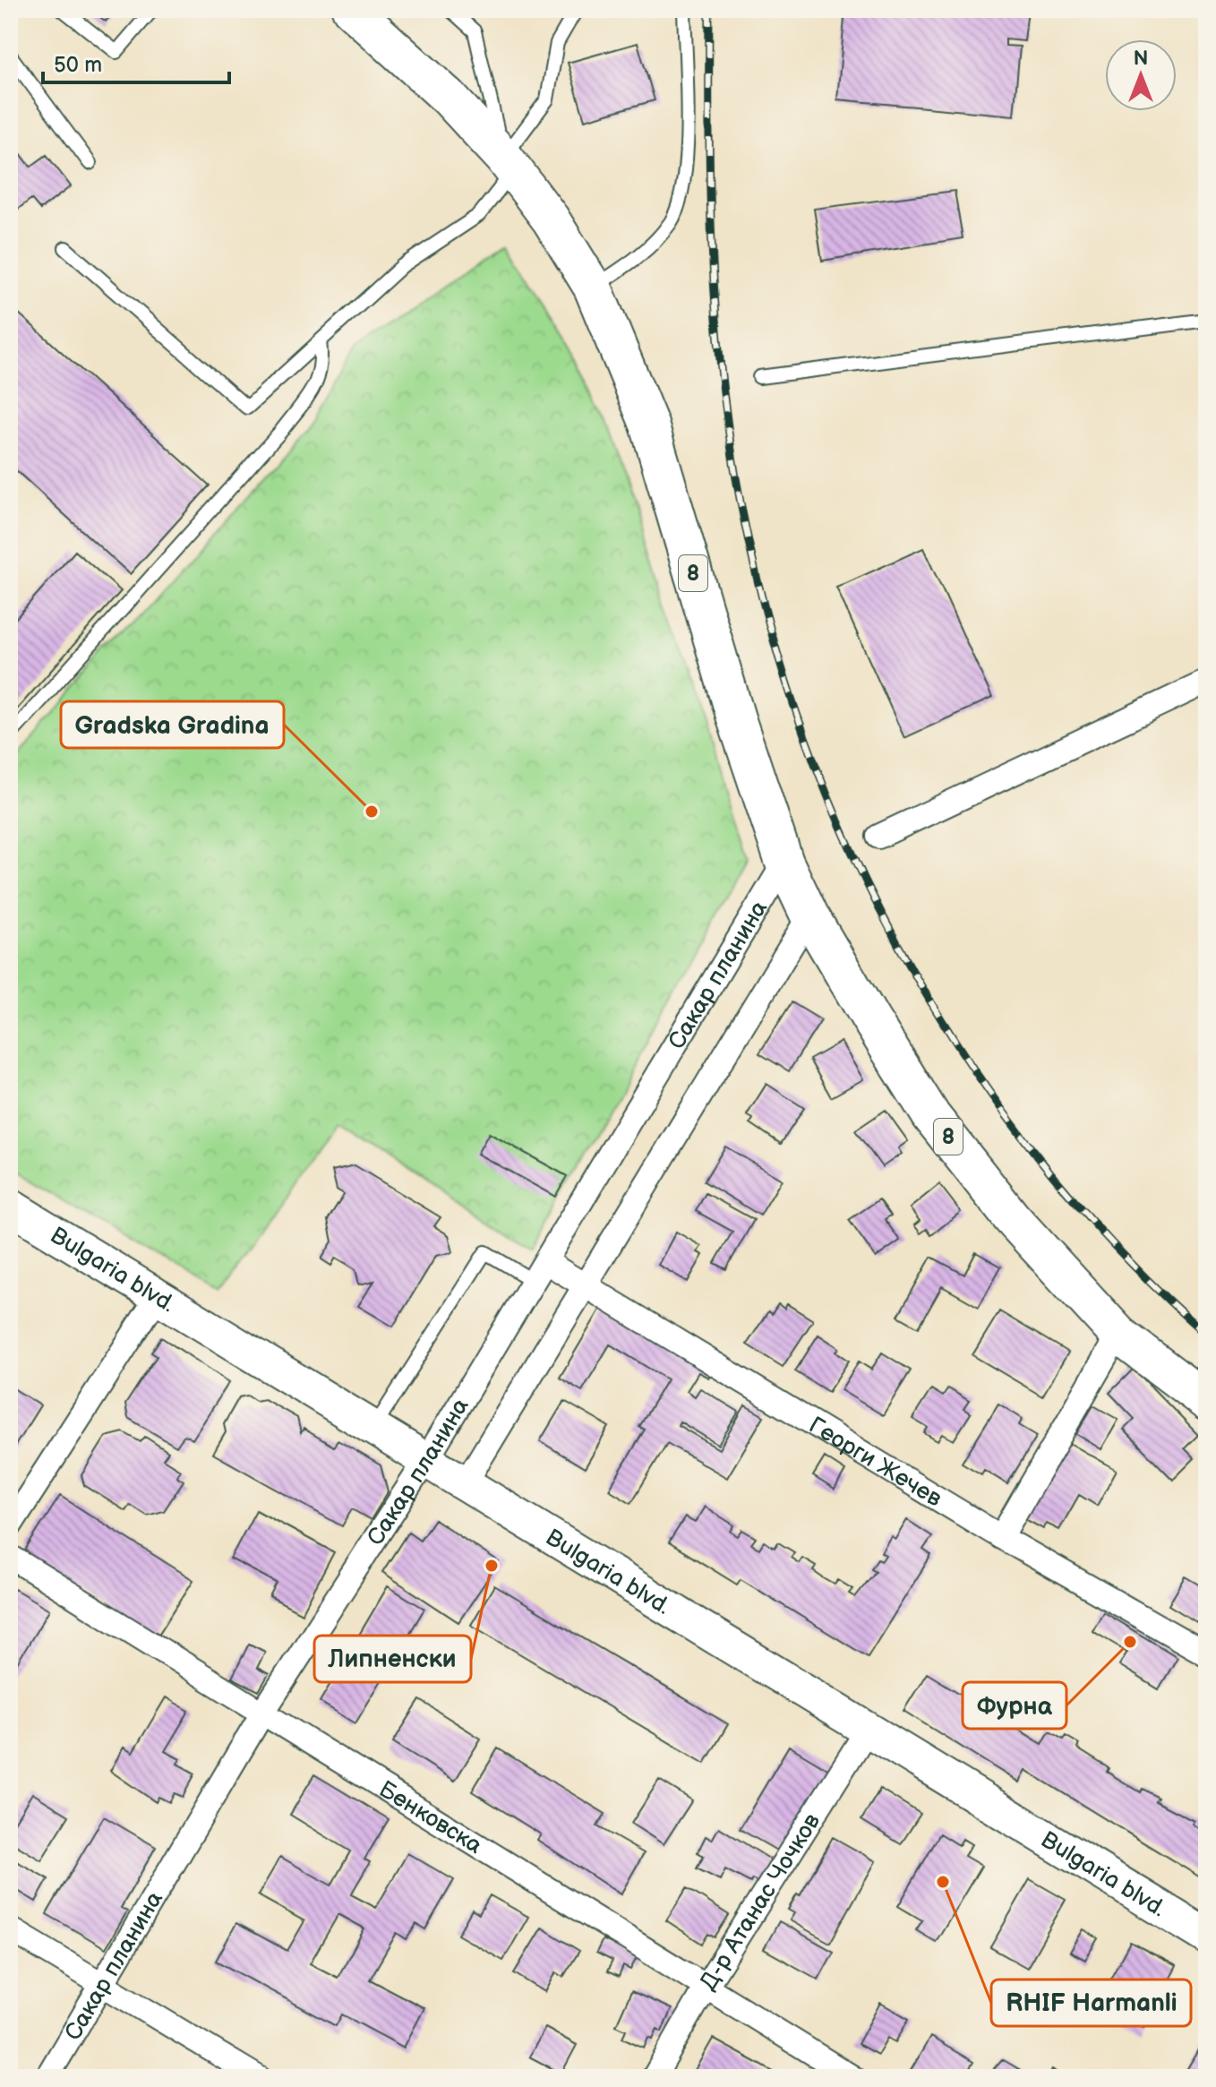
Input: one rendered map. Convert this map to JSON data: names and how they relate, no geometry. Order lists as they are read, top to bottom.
{
  "streets": {
    "main road": ["8"],
    "street": [
      "Сакар планина",
      "Bulgaria blvd.",
      "Георги Жечев",
      "Бенковска",
      "Д-р Атанас Чочков"
    ]
  },
  "crossings": [
    ["8", "Сакар планина"],
    ["Сакар планина", "Bulgaria blvd."],
    ["Сакар планина", "Георги Жечев"],
    ["Сакар планина", "Бенковска"],
    ["Bulgaria blvd.", "Д-р Атанас Чочков"],
    ["Бенковска", "Д-р Атанас Чочков"]
  ],
  "places": [
    "Gradska Gradina",
    "Липненски",
    "Фурна",
    "RHIF Harmanli"
  ],
  "scale_bar": "50 m",
  "north": "top"
}
